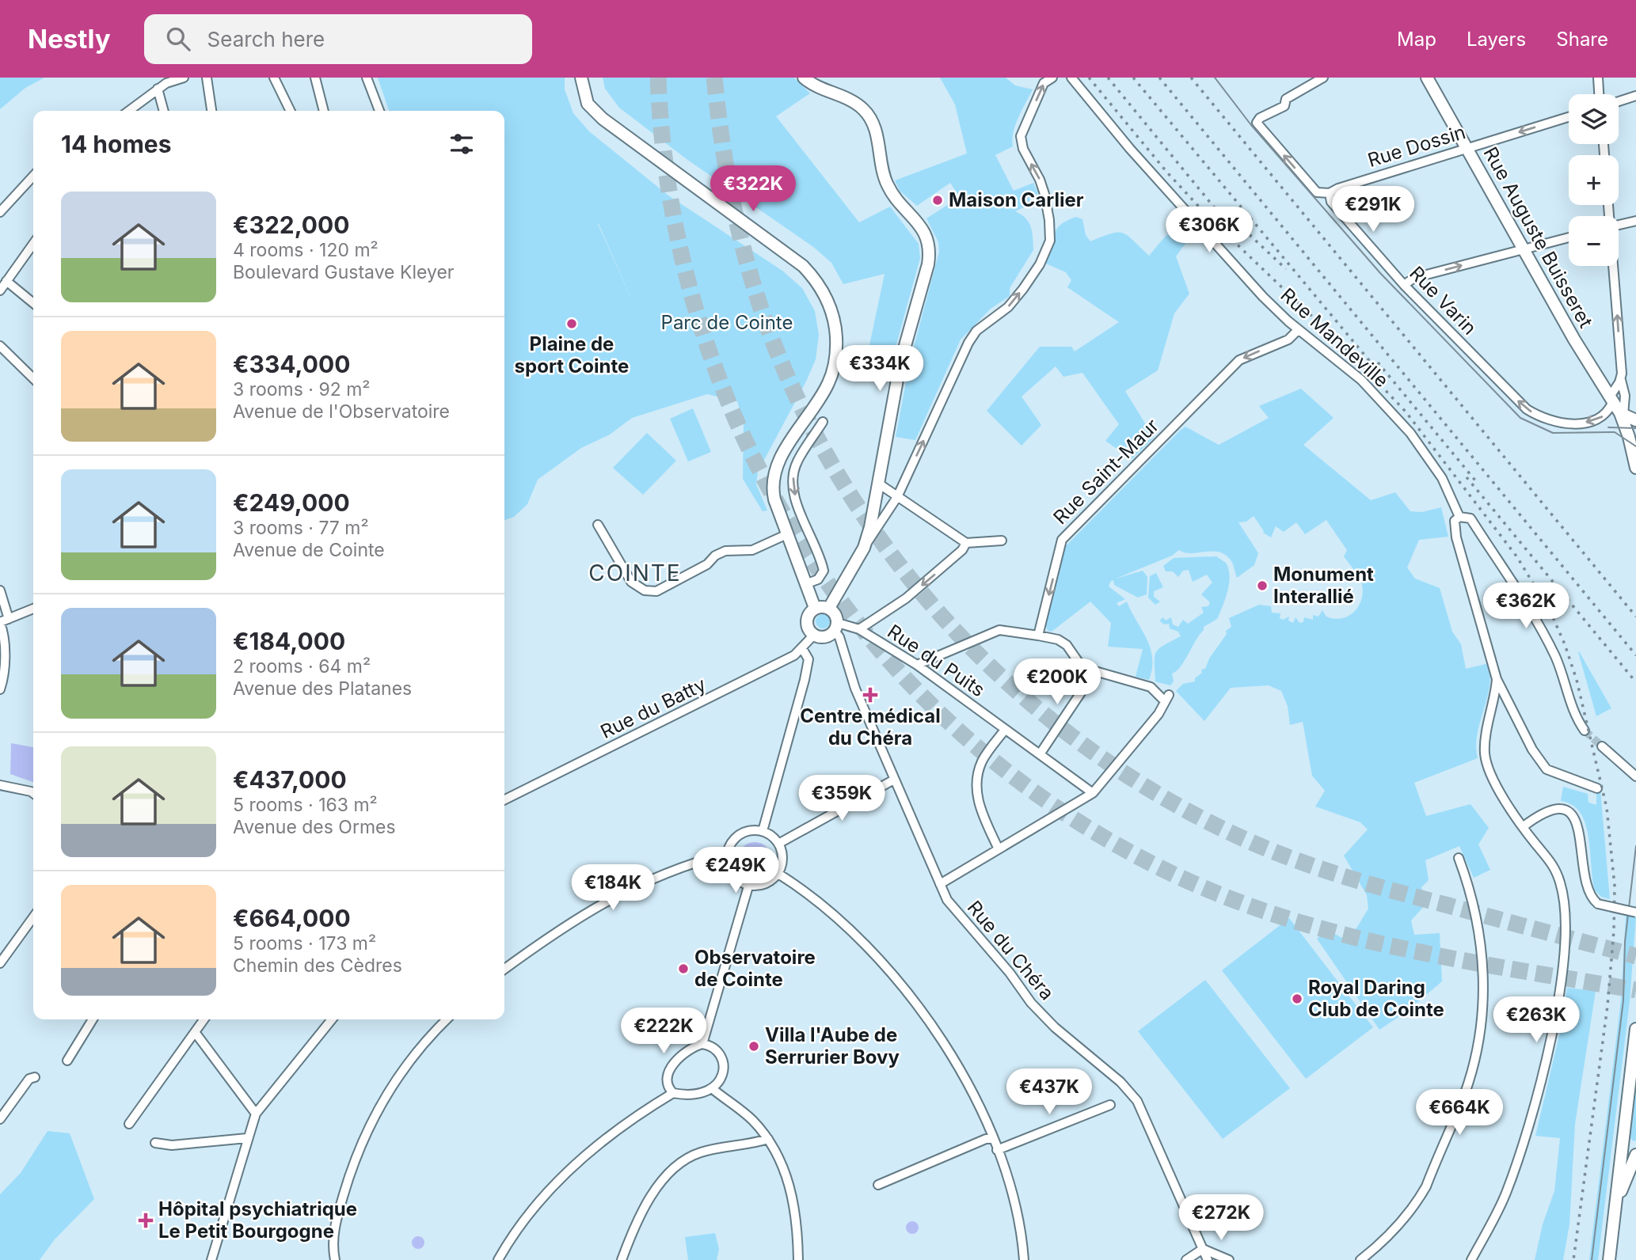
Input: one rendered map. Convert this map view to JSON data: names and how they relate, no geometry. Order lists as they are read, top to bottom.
{
  "streets": {
    "street": [
      "Rue Dossin",
      "Rue Auguste Buisseret",
      "Rue Varin",
      "Rue Mandeville",
      "Rue Saint-Maur",
      "Rue du Puits",
      "Rue du Batty",
      "Rue du Chéra"
    ]
  },
  "crossings": [
    ["Rue Dossin", "Rue Auguste Buisseret"],
    ["Rue Dossin", "Rue Varin"],
    ["Rue Auguste Buisseret", "Rue Varin"],
    ["Rue Mandeville", "Rue Saint-Maur"],
    ["Rue du Puits", "Rue du Batty"],
    ["Rue du Puits", "Rue du Chéra"],
    ["Rue du Batty", "Rue du Chéra"]
  ],
  "one_way": ["Rue Dossin", "Rue Varin", "Rue Saint-Maur"],
  "districts": ["COINTE"],
  "parks": ["Parc de Cointe"],
  "places": {
    "other": [
      "Maison Carlier",
      "Plaine de sport Cointe",
      "Monument Interallié",
      "Observatoire de Cointe",
      "Royal Daring Club de Cointe",
      "Villa l'Aube de Serrurier Bovy"
    ],
    "health": ["Centre médical du Chéra", "Hôpital psychiatrique Le Petit Bourgogne"]
  },
  "page": {
    "header": "Nestly",
    "search": "Search here",
    "nav": ["Map", "Layers", "Share"],
    "map_buttons": ["+", "−"],
    "heading": "14 homes",
    "price": [
      "€322K",
      "€291K",
      "€306K",
      "€334K",
      "€362K",
      "€200K",
      "€359K",
      "€249K",
      "€184K",
      "€263K",
      "€222K",
      "€437K",
      "€664K",
      "€272K"
    ],
    "list": [
      {
        "name": "€322,000",
        "note": "4 rooms · 120 m² · Boulevard Gustave Kleyer"
      },
      {
        "name": "€334,000",
        "note": "3 rooms · 92 m² · Avenue de l'Observatoire"
      },
      {
        "name": "€249,000",
        "note": "3 rooms · 77 m² · Avenue de Cointe"
      },
      {
        "name": "€184,000",
        "note": "2 rooms · 64 m² · Avenue des Platanes"
      },
      {
        "name": "€437,000",
        "note": "5 rooms · 163 m² · Avenue des Ormes"
      },
      {
        "name": "€664,000",
        "note": "5 rooms · 173 m² · Chemin des Cèdres"
      }
    ]
  }
}
